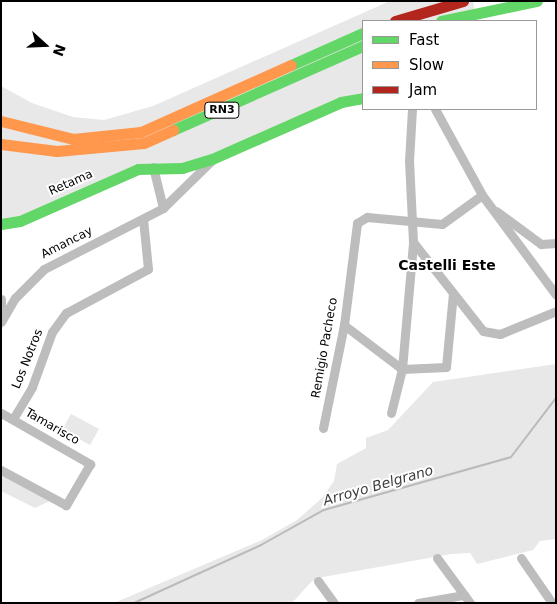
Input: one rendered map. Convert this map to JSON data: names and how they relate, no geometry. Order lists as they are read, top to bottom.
{
  "streets": {
    "main road": ["RN3", "Retama"],
    "street": [
      "Amancay",
      "Remigio Pacheco",
      "Los Notros",
      "Tamarisco"
    ]
  },
  "crossings": [
    ["Retama", "Amancay"],
    ["Amancay", "Los Notros"],
    ["Los Notros", "Tamarisco"]
  ],
  "districts": ["Castelli Este"],
  "water": ["Arroyo Belgrano"],
  "legend": ["Fast", "Slow", "Jam"],
  "north": "right"
}
